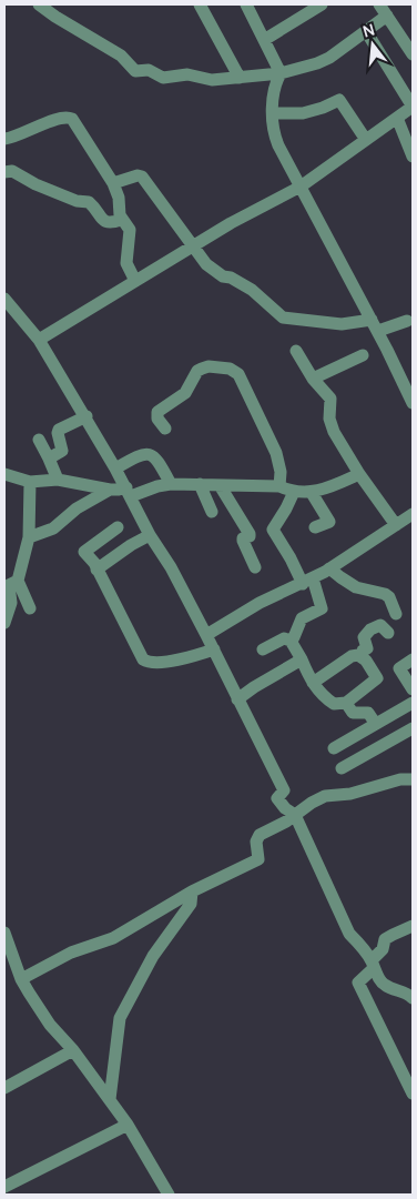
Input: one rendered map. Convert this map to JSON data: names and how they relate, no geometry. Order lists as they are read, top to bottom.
{
  "north": "top"
}
